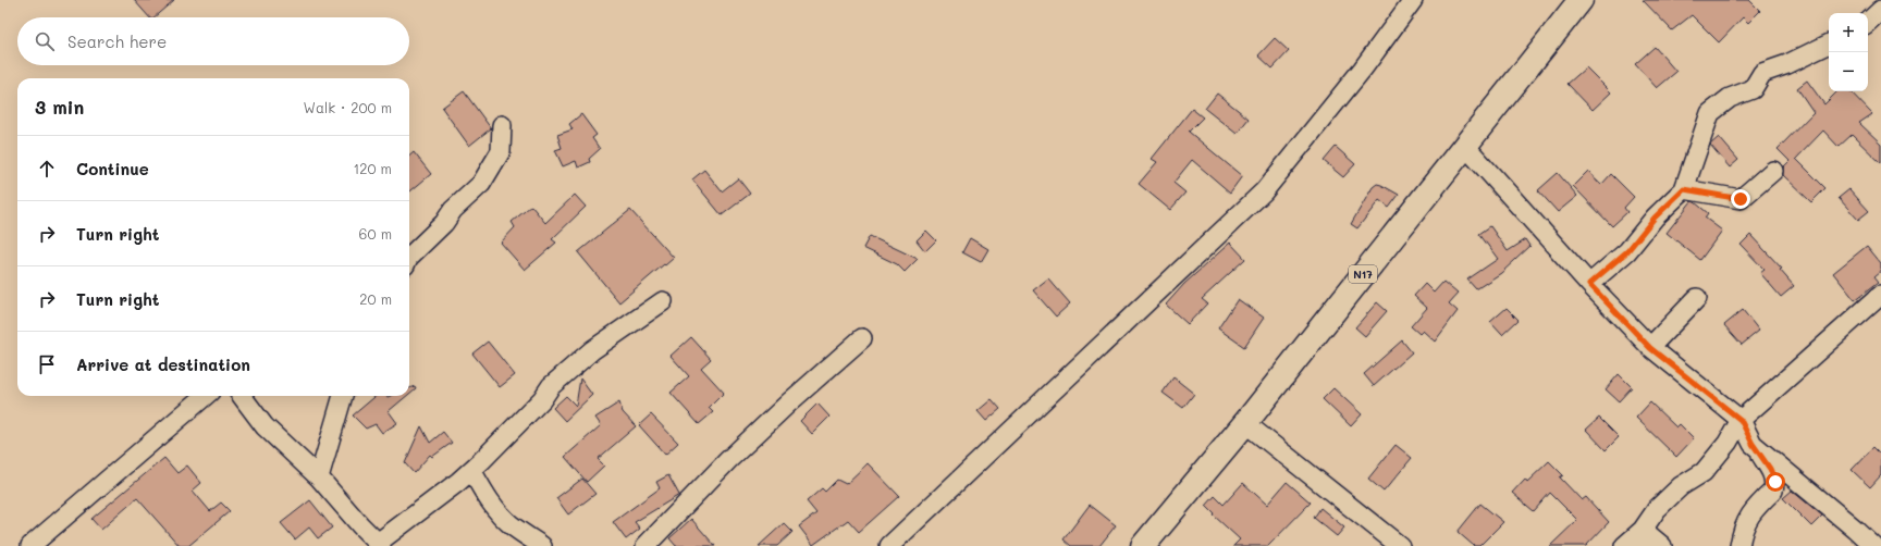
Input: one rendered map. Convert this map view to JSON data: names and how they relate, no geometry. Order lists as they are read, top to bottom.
{
  "streets": {
    "main road": ["N17"]
  },
  "page": {
    "map_buttons": ["+", "−"],
    "search": "Search here",
    "heading": ["3 min", "Walk · 200 m"],
    "list": [
      ["Continue", "120 m"],
      ["Turn right", "60 m"],
      ["Turn right", "20 m"],
      "Arrive at destination"
    ]
  }
}
